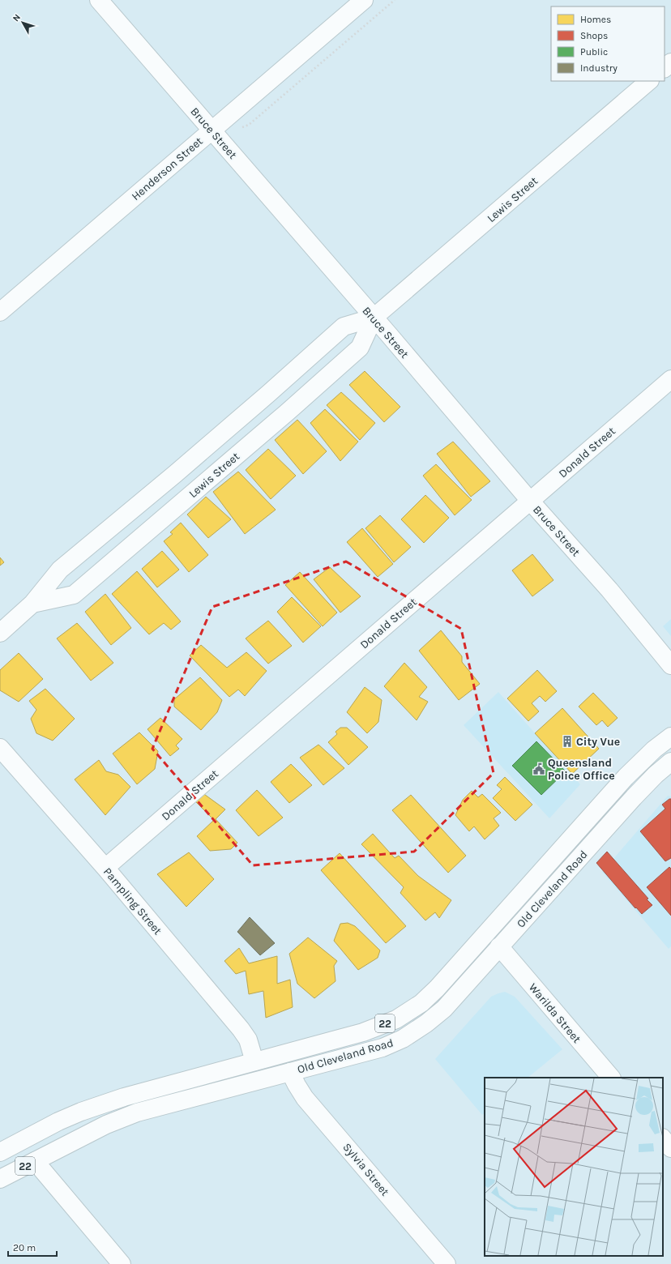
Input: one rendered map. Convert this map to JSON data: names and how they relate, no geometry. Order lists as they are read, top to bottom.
{
  "streets": {
    "main road": [
      "Bruce Street",
      "Henderson Street",
      "Lewis Street",
      "Donald Street",
      "Old Cleveland Road",
      "Pampling Street",
      "Warilda Street",
      "22",
      "Sylvia Street"
    ]
  },
  "crossings": [
    ["Bruce Street", "Henderson Street"],
    ["Bruce Street", "Lewis Street"],
    ["Bruce Street", "Donald Street"],
    ["Donald Street", "Pampling Street"],
    ["Old Cleveland Road", "Pampling Street"],
    ["Old Cleveland Road", "Warilda Street"],
    ["Old Cleveland Road", "Sylvia Street"]
  ],
  "places": {
    "building": ["City Vue"],
    "public building": ["Queensland Police Office"]
  },
  "legend": [
    "Homes",
    "Shops",
    "Public",
    "Industry"
  ],
  "scale_bar": "20 m",
  "north": "top left"
}
